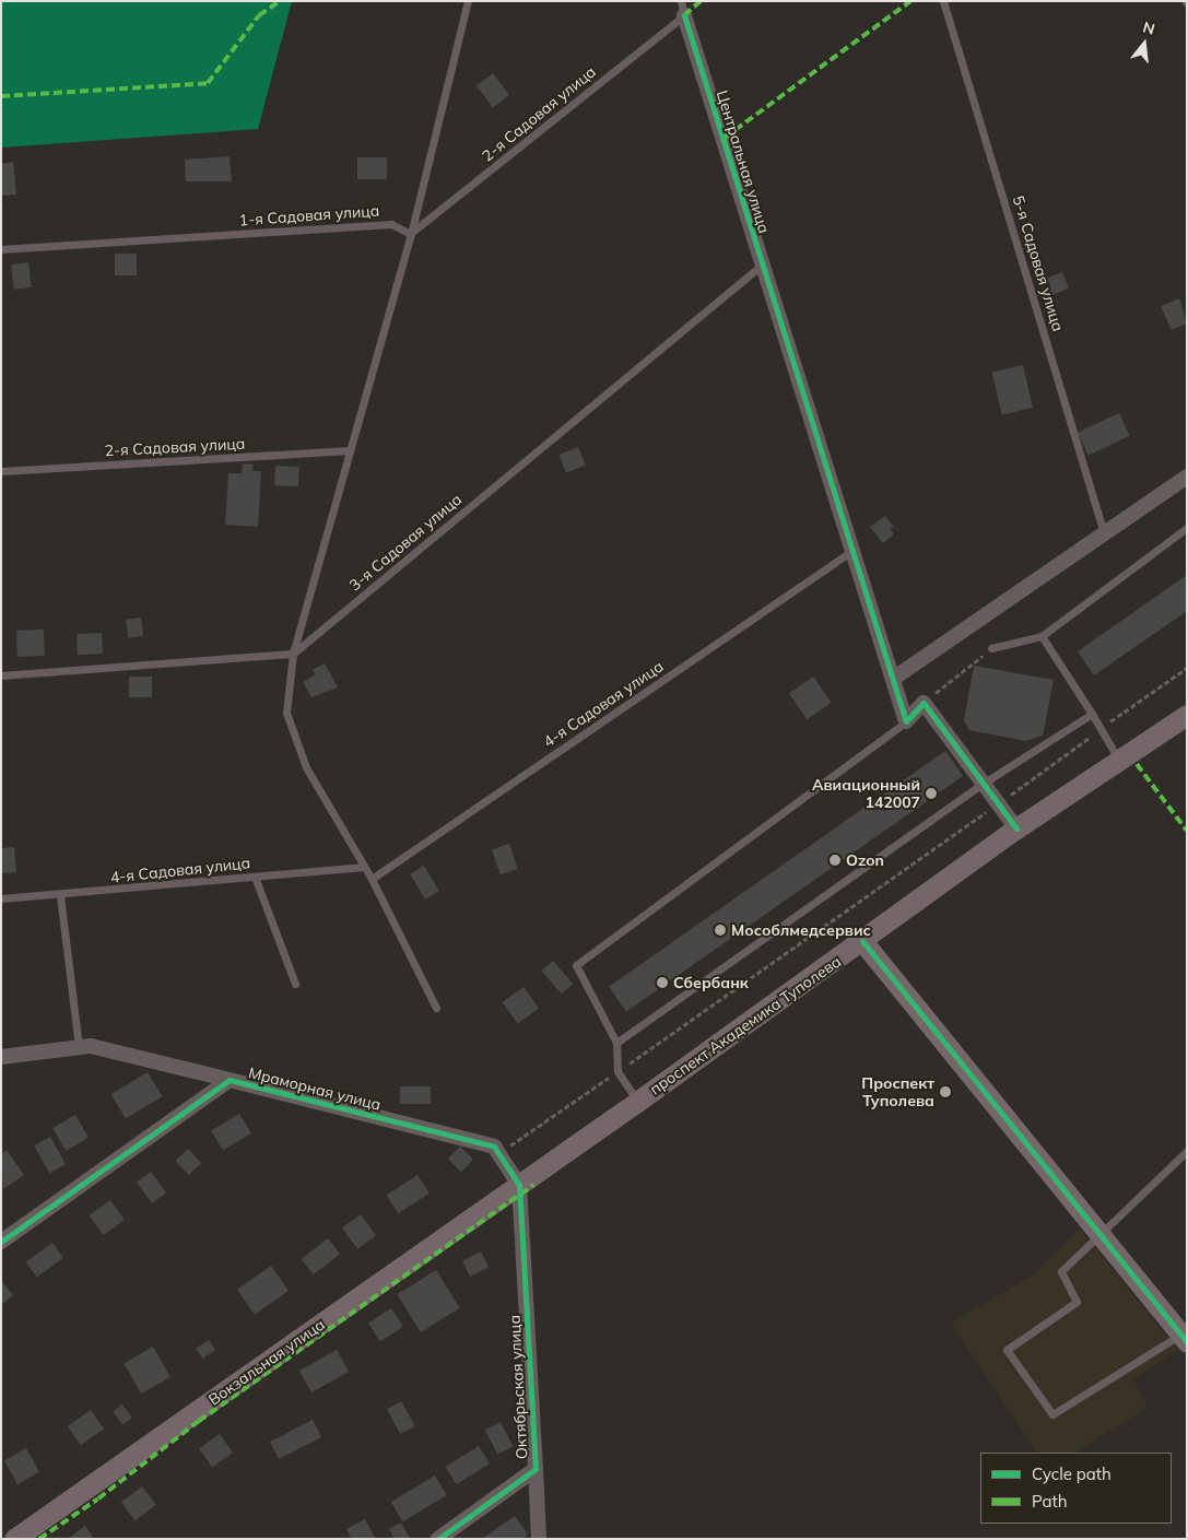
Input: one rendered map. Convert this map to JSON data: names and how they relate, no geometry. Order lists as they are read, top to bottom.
{
  "streets": {
    "main road": ["проспект Академика Туполева", "Вокзальная улица"],
    "street": ["Центральная улица", "Мраморная улица", "Октябрьская улица"],
    "lane": [
      "2-я Садовая улица",
      "1-я Садовая улица",
      "5-я Садовая улица",
      "3-я Садовая улица",
      "4-я Садовая улица"
    ]
  },
  "crossings": [
    ["2-я Садовая улица", "Центральная улица"],
    ["2-я Садовая улица", "1-я Садовая улица"],
    ["Центральная улица", "3-я Садовая улица"],
    ["Центральная улица", "4-я Садовая улица"],
    ["проспект Академика Туполева", "Вокзальная улица"],
    ["проспект Академика Туполева", "Октябрьская улица"],
    ["Вокзальная улица", "Октябрьская улица"]
  ],
  "places": [
    "Авиационный 142007",
    "Ozon",
    "Мособлмедсервис",
    "Сбербанк",
    "Проспект Туполева"
  ],
  "legend": ["Cycle path", "Path"],
  "north": "top"
}
